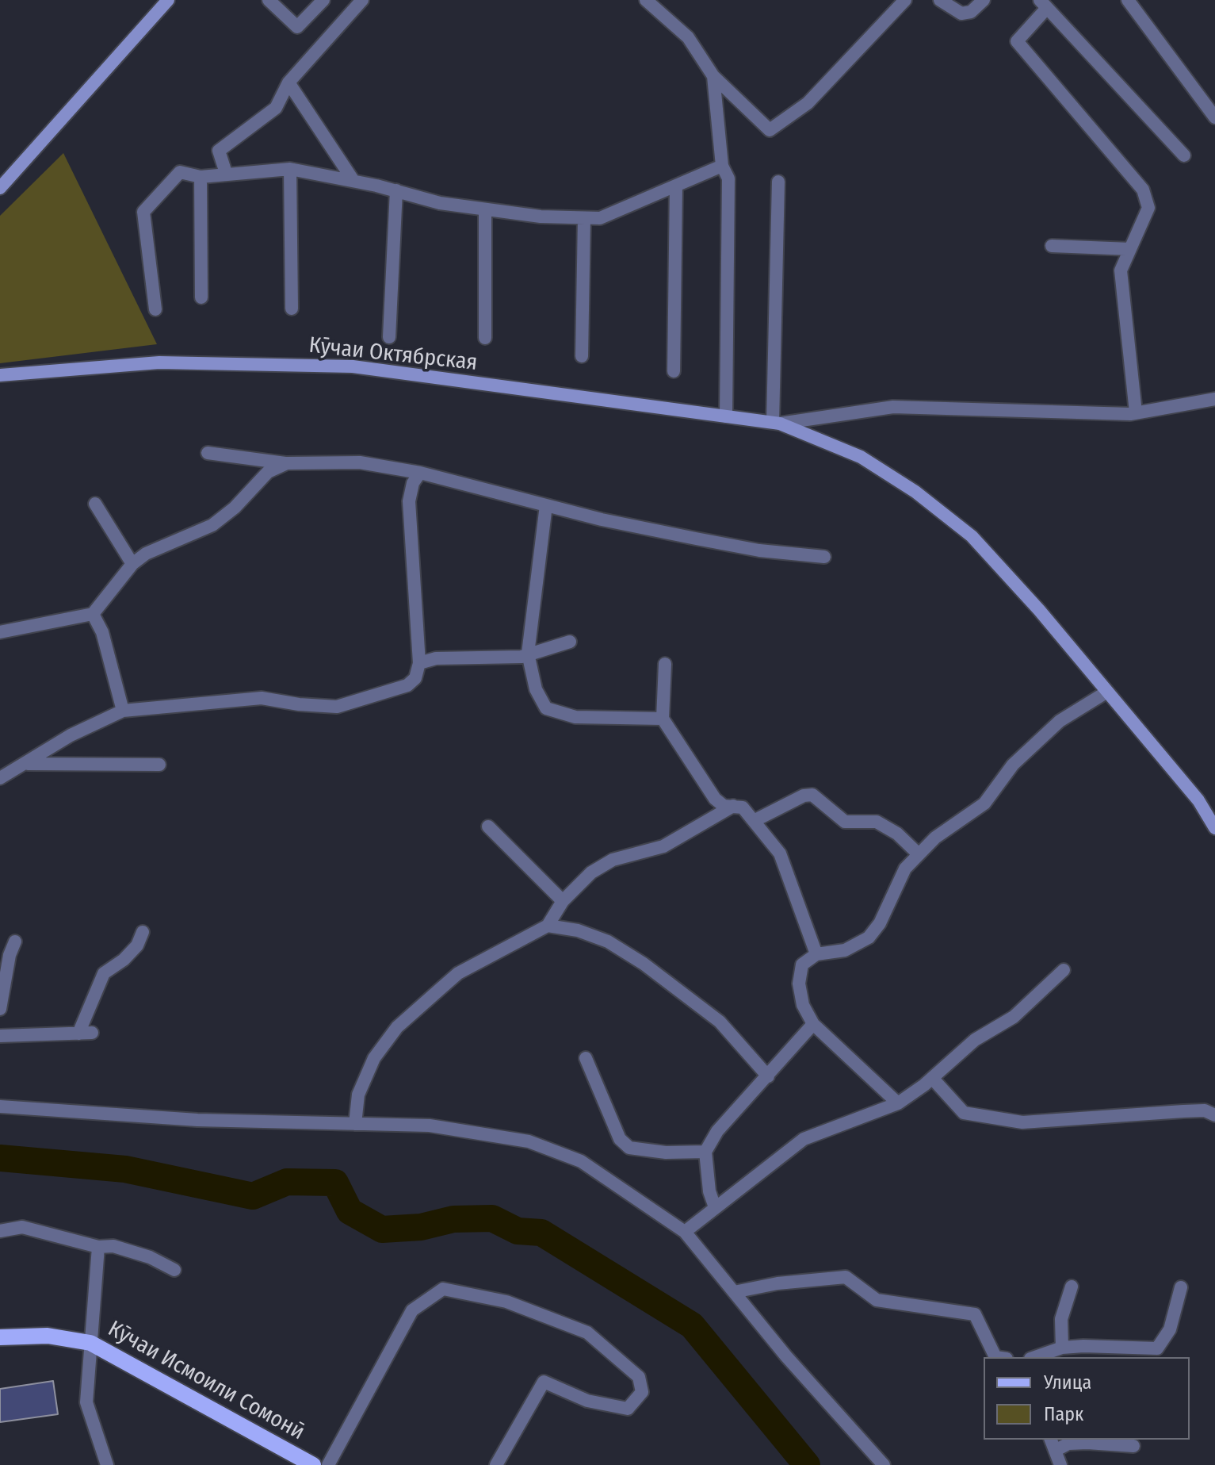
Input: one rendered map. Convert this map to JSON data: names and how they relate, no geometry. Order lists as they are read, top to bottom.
{
  "streets": {
    "main road": ["Кӯчаи Октябрская", "Кӯчаи Исмоили Сомонӣ"]
  },
  "legend": ["Улица", "Парк"]
}
